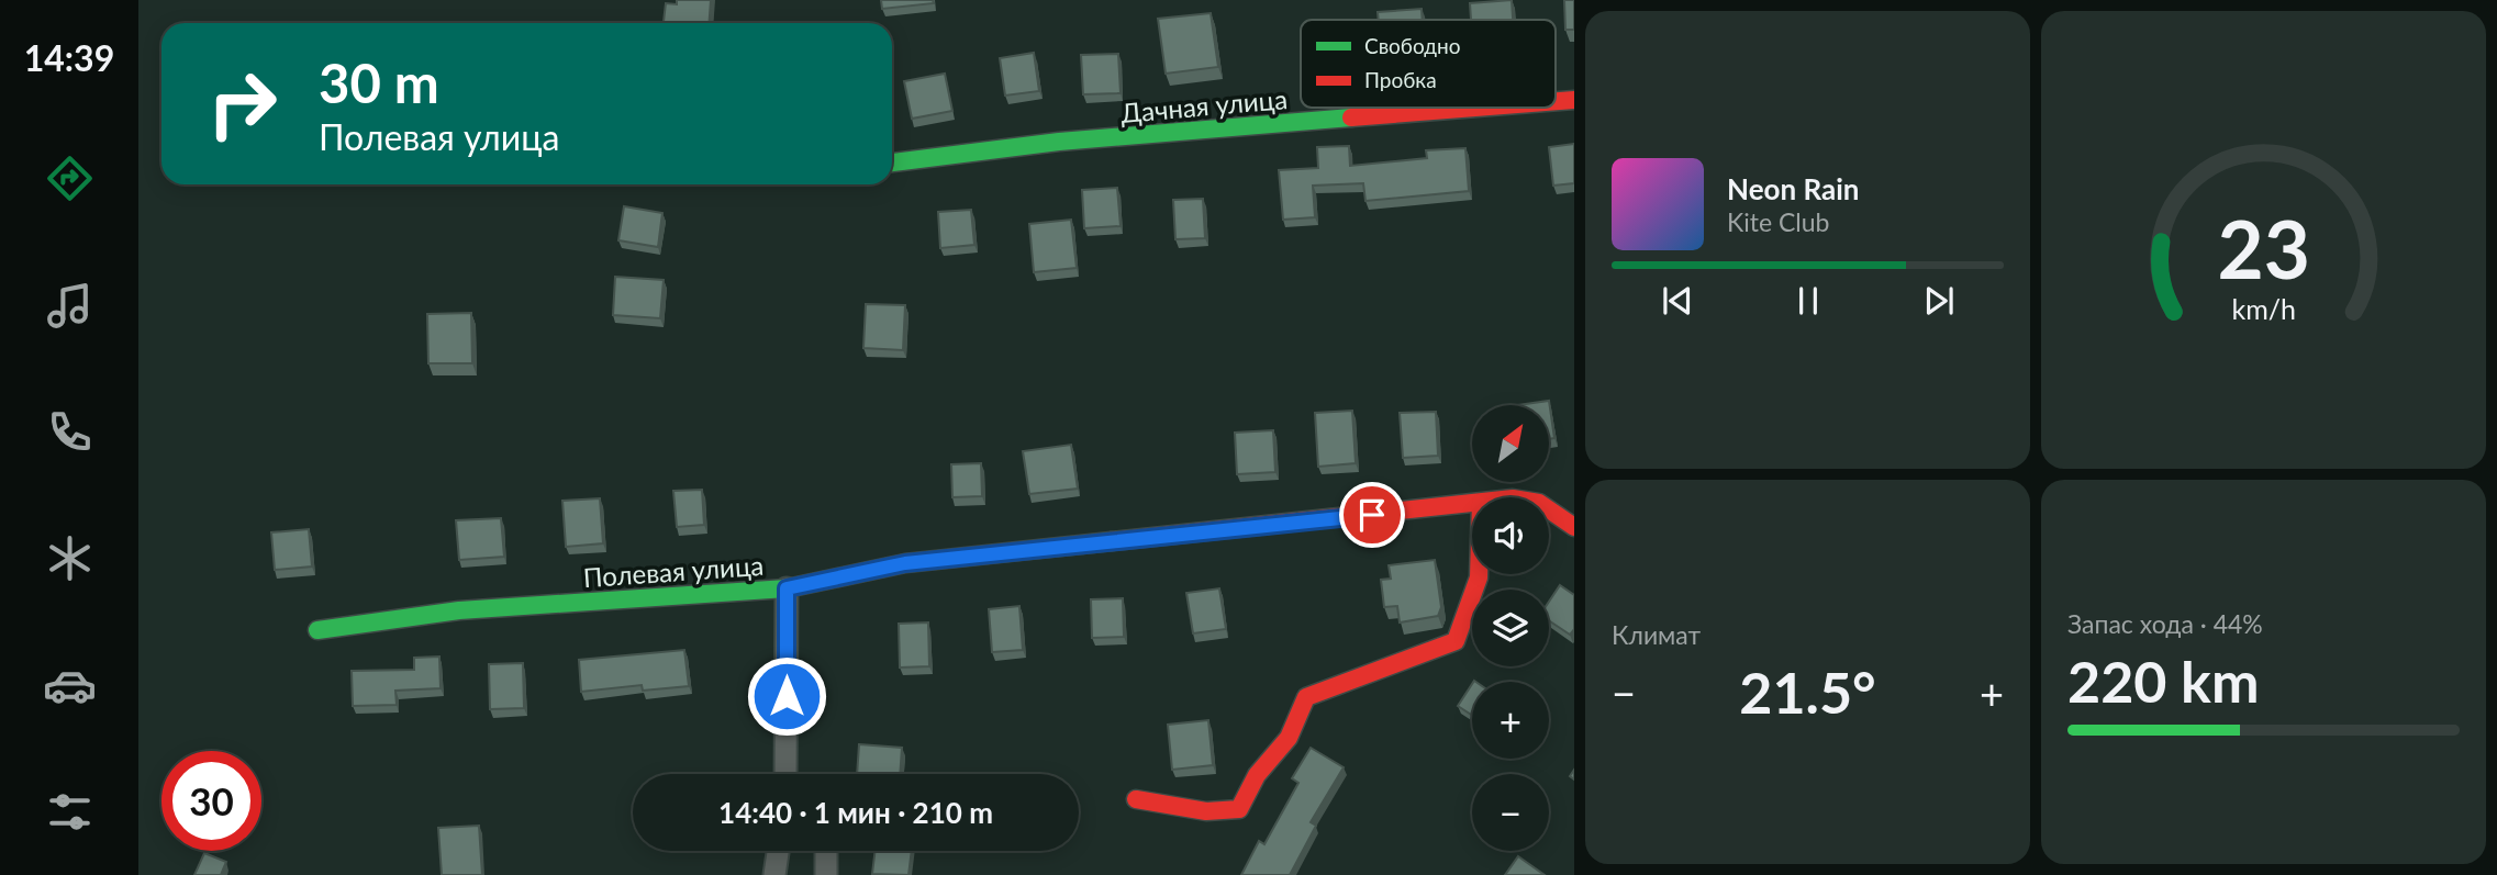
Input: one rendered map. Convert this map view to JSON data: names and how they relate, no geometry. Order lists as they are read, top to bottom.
{
  "streets": {
    "street": ["Дачная улица", "Полевая улица"]
  },
  "legend": ["Свободно", "Пробка"],
  "north": "top right",
  "page": {
    "tabs": "14:39",
    "turn": ["30 m", "Полевая улица"],
    "song": ["Neon Rain", "Kite Club"],
    "map_buttons": ["+", "−"],
    "tile": [
      "Климат",
      ["Запас хода · 44%", "220 km"]
    ],
    "heat": ["−", "21.5°", "+"],
    "limit": "30",
    "trip": "14:40 · 1 мин · 210 m",
    "gauge": ["23", "km/h"]
  }
}
